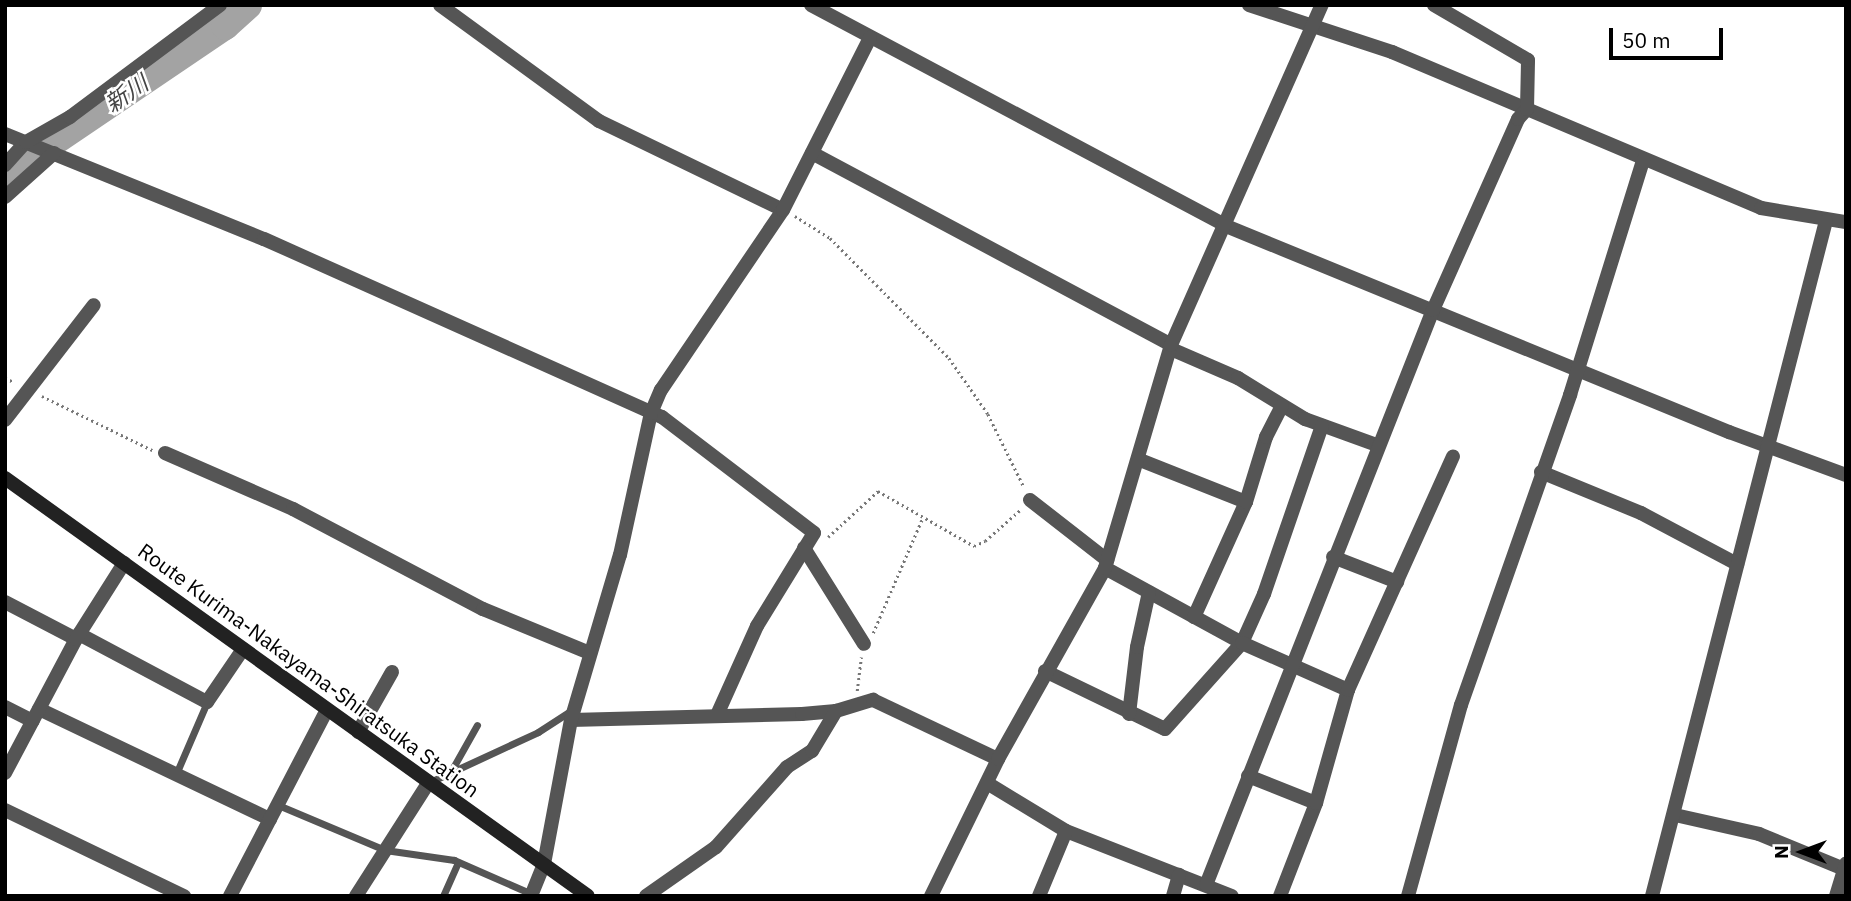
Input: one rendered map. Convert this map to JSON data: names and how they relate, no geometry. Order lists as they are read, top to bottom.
{
  "streets": {
    "main road": ["Route Kurima-Nakayama-Shiratsuka Station"]
  },
  "water": ["新川"],
  "scale_bar": "50 m",
  "north": "left"
}
